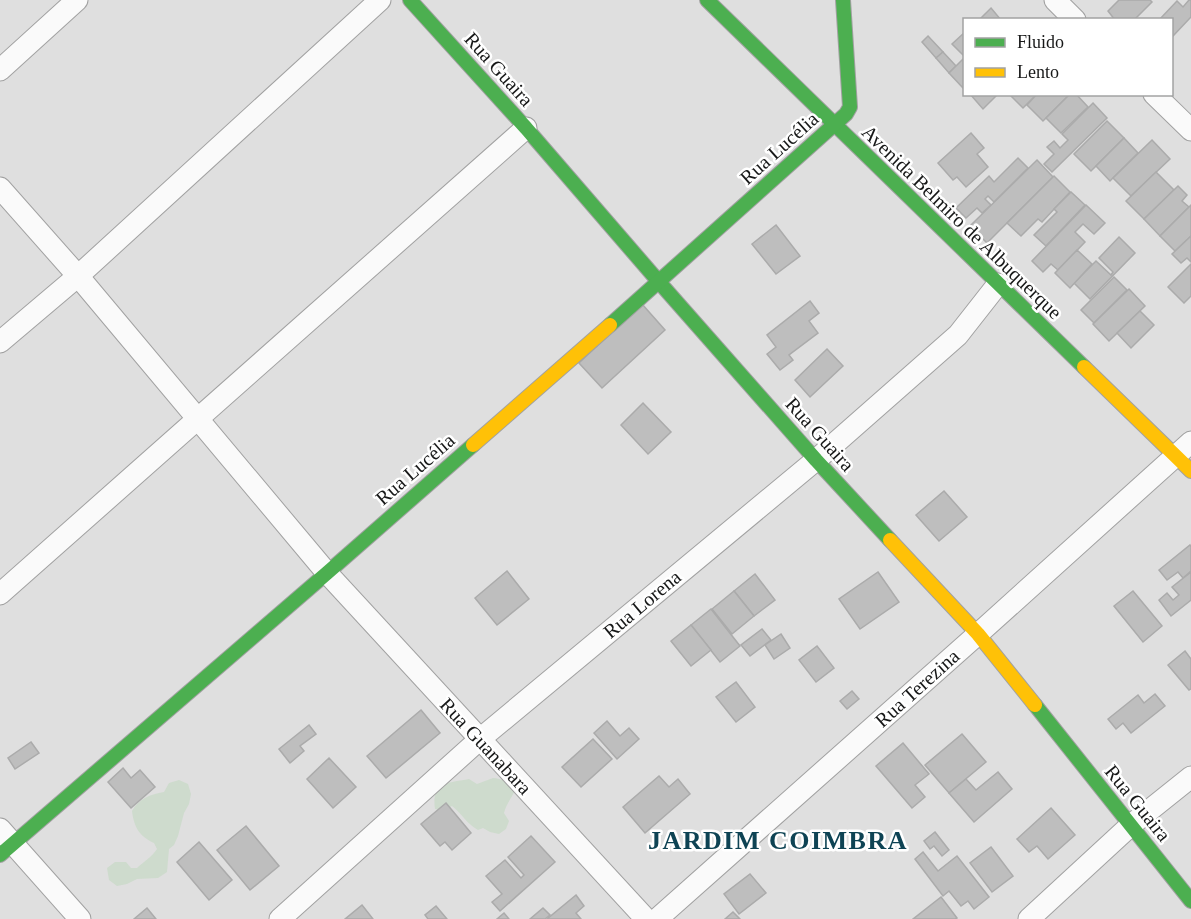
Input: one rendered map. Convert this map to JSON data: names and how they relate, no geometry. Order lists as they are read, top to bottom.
{
  "streets": {
    "street": [
      "Rua Guaira",
      "Rua Lucélia",
      "Avenida Belmiro de Albuquerque",
      "Rua Lorena",
      "Rua Terezina",
      "Rua Guanabara"
    ]
  },
  "crossings": [
    ["Rua Guaira", "Rua Lucélia"],
    ["Rua Guaira", "Rua Lorena"],
    ["Rua Guaira", "Rua Terezina"],
    ["Rua Lucélia", "Avenida Belmiro de Albuquerque"],
    ["Rua Lucélia", "Rua Guanabara"],
    ["Avenida Belmiro de Albuquerque", "Rua Lorena"],
    ["Avenida Belmiro de Albuquerque", "Rua Terezina"],
    ["Rua Lorena", "Rua Guanabara"]
  ],
  "districts": ["JARDIM COIMBRA"],
  "legend": ["Fluido", "Lento"]
}
